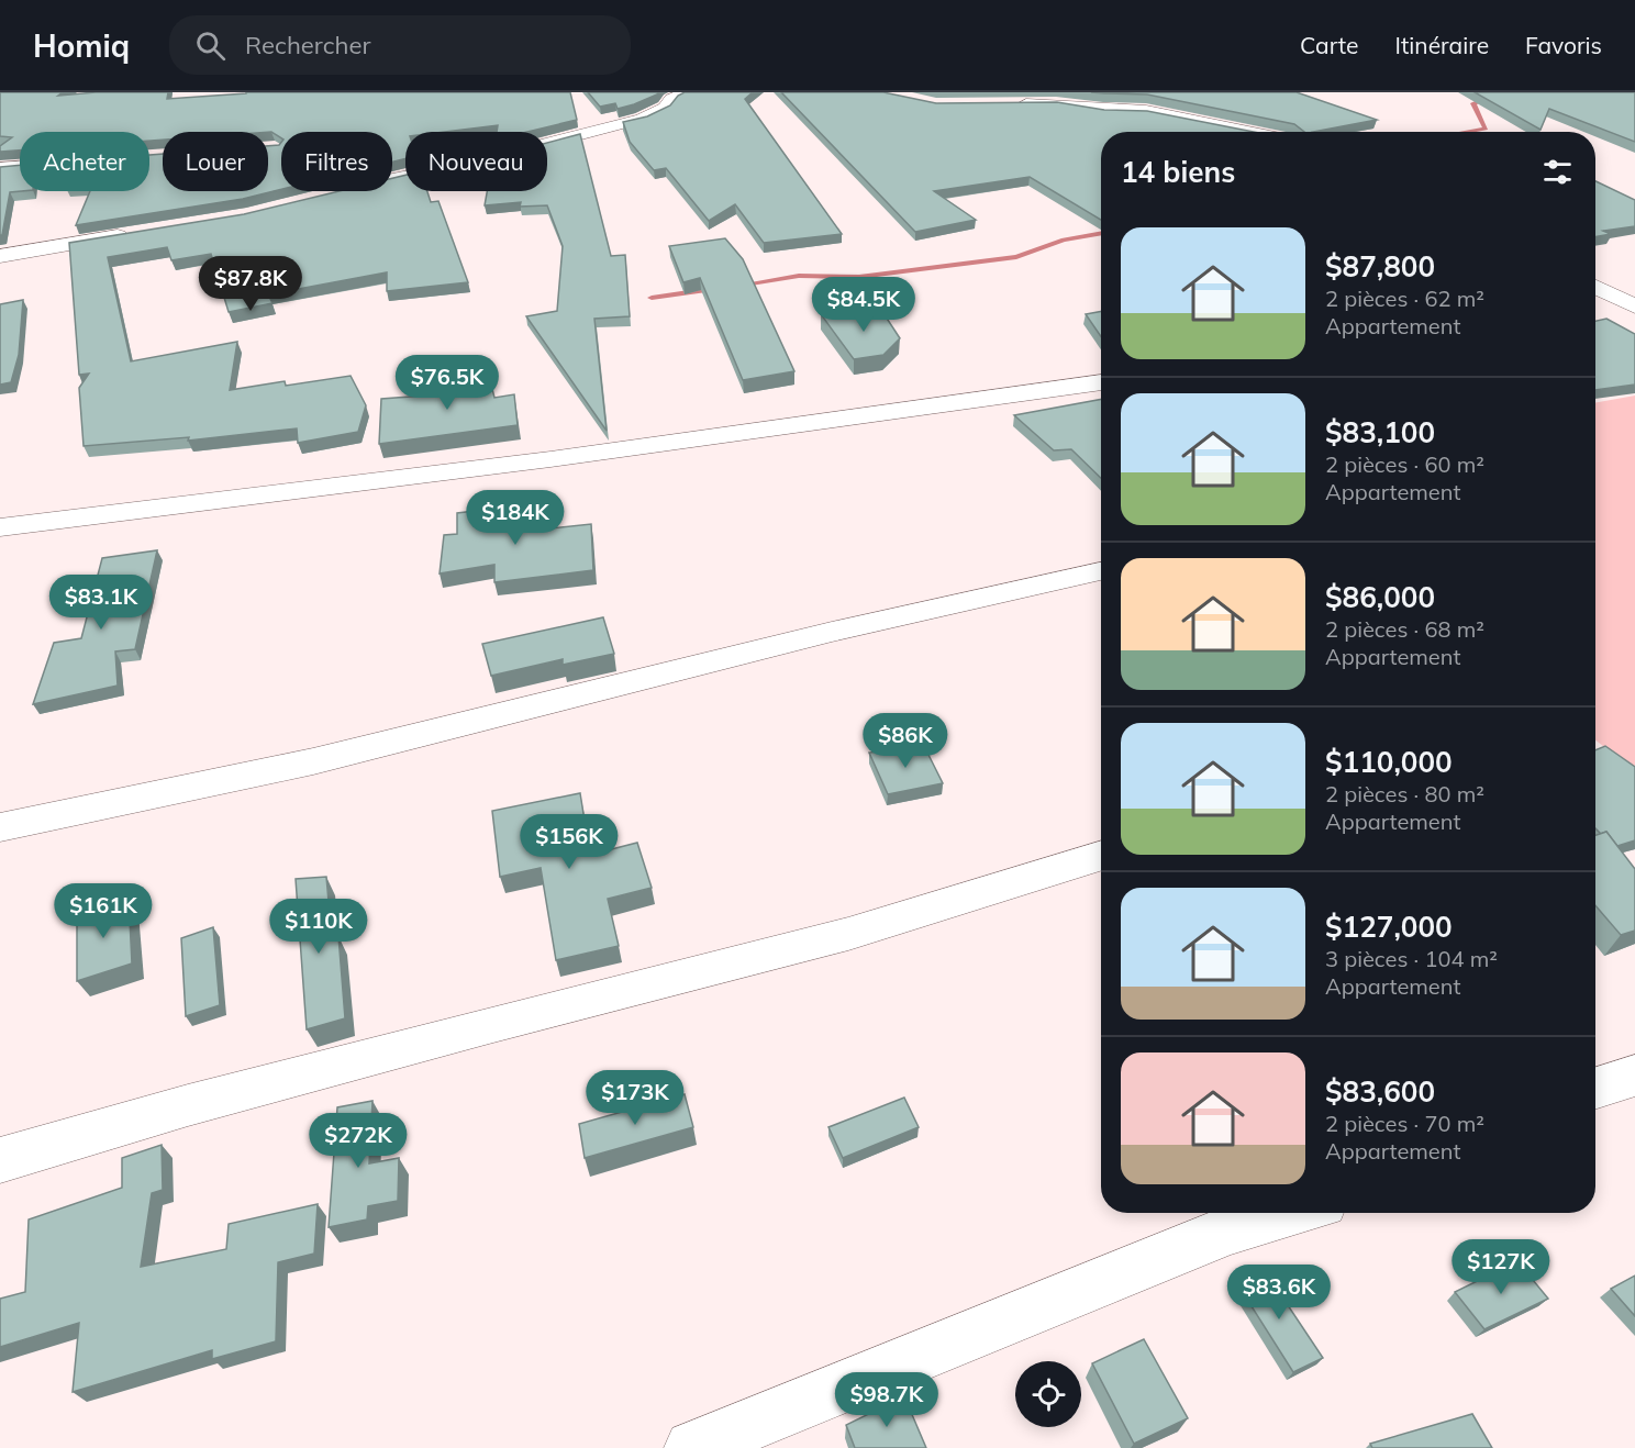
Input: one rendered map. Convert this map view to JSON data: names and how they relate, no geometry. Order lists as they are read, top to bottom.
{
  "page": {
    "header": "Homiq",
    "search": "Rechercher",
    "nav": ["Carte", "Itinéraire", "Favoris"],
    "chip": [
      "Acheter",
      "Louer",
      "Filtres",
      "Nouveau"
    ],
    "heading": "14 biens",
    "list": [
      {
        "name": "$87,800",
        "note": "2 pièces · 62 m² · Appartement"
      },
      {
        "name": "$83,100",
        "note": "2 pièces · 60 m² · Appartement"
      },
      {
        "name": "$86,000",
        "note": "2 pièces · 68 m² · Appartement"
      },
      {
        "name": "$110,000",
        "note": "2 pièces · 80 m² · Appartement"
      },
      {
        "name": "$127,000",
        "note": "3 pièces · 104 m² · Appartement"
      },
      {
        "name": "$83,600",
        "note": "2 pièces · 70 m² · Appartement"
      }
    ],
    "price": [
      "$87.8K",
      "$84.5K",
      "$76.5K",
      "$184K",
      "$83.1K",
      "$86K",
      "$156K",
      "$161K",
      "$110K",
      "$173K",
      "$272K",
      "$127K",
      "$83.6K",
      "$98.7K"
    ]
  }
}
